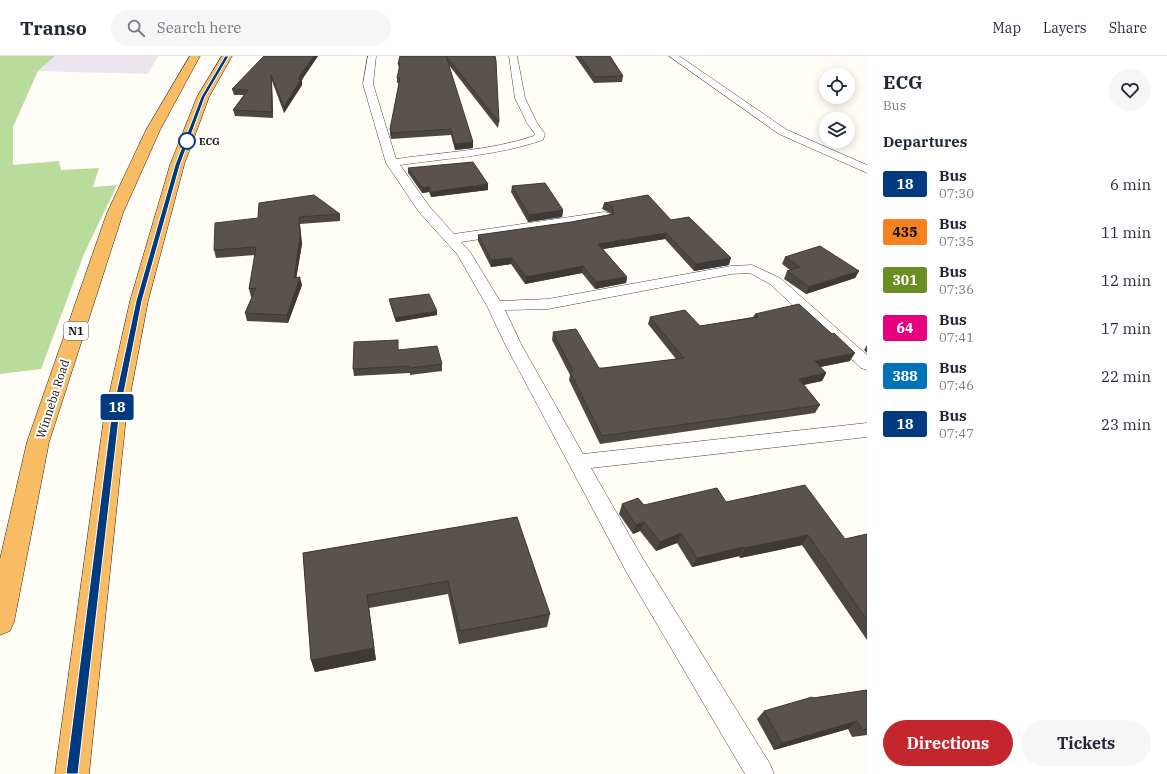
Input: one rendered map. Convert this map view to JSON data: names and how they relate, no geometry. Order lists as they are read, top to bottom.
{
  "streets": {
    "highway": ["N1", "Winneba Road"]
  },
  "places": ["ECG"],
  "lines": ["bus line 18"],
  "page": {
    "header": "Transo",
    "search": "Search here",
    "nav": ["Map", "Layers", "Share"],
    "on_map": "18",
    "heading": [
      ["ECG", "Bus"],
      "Departures"
    ],
    "list": [
      {
        "mark": "18",
        "name": "Bus",
        "note": "07:30",
        "value": "6 min"
      },
      {
        "mark": "435",
        "name": "Bus",
        "note": "07:35",
        "value": "11 min"
      },
      {
        "mark": "301",
        "name": "Bus",
        "note": "07:36",
        "value": "12 min"
      },
      {
        "mark": "64",
        "name": "Bus",
        "note": "07:41",
        "value": "17 min"
      },
      {
        "mark": "388",
        "name": "Bus",
        "note": "07:46",
        "value": "22 min"
      },
      {
        "mark": "18",
        "name": "Bus",
        "note": "07:47",
        "value": "23 min"
      }
    ],
    "buttons": ["Directions", "Tickets"]
  }
}
